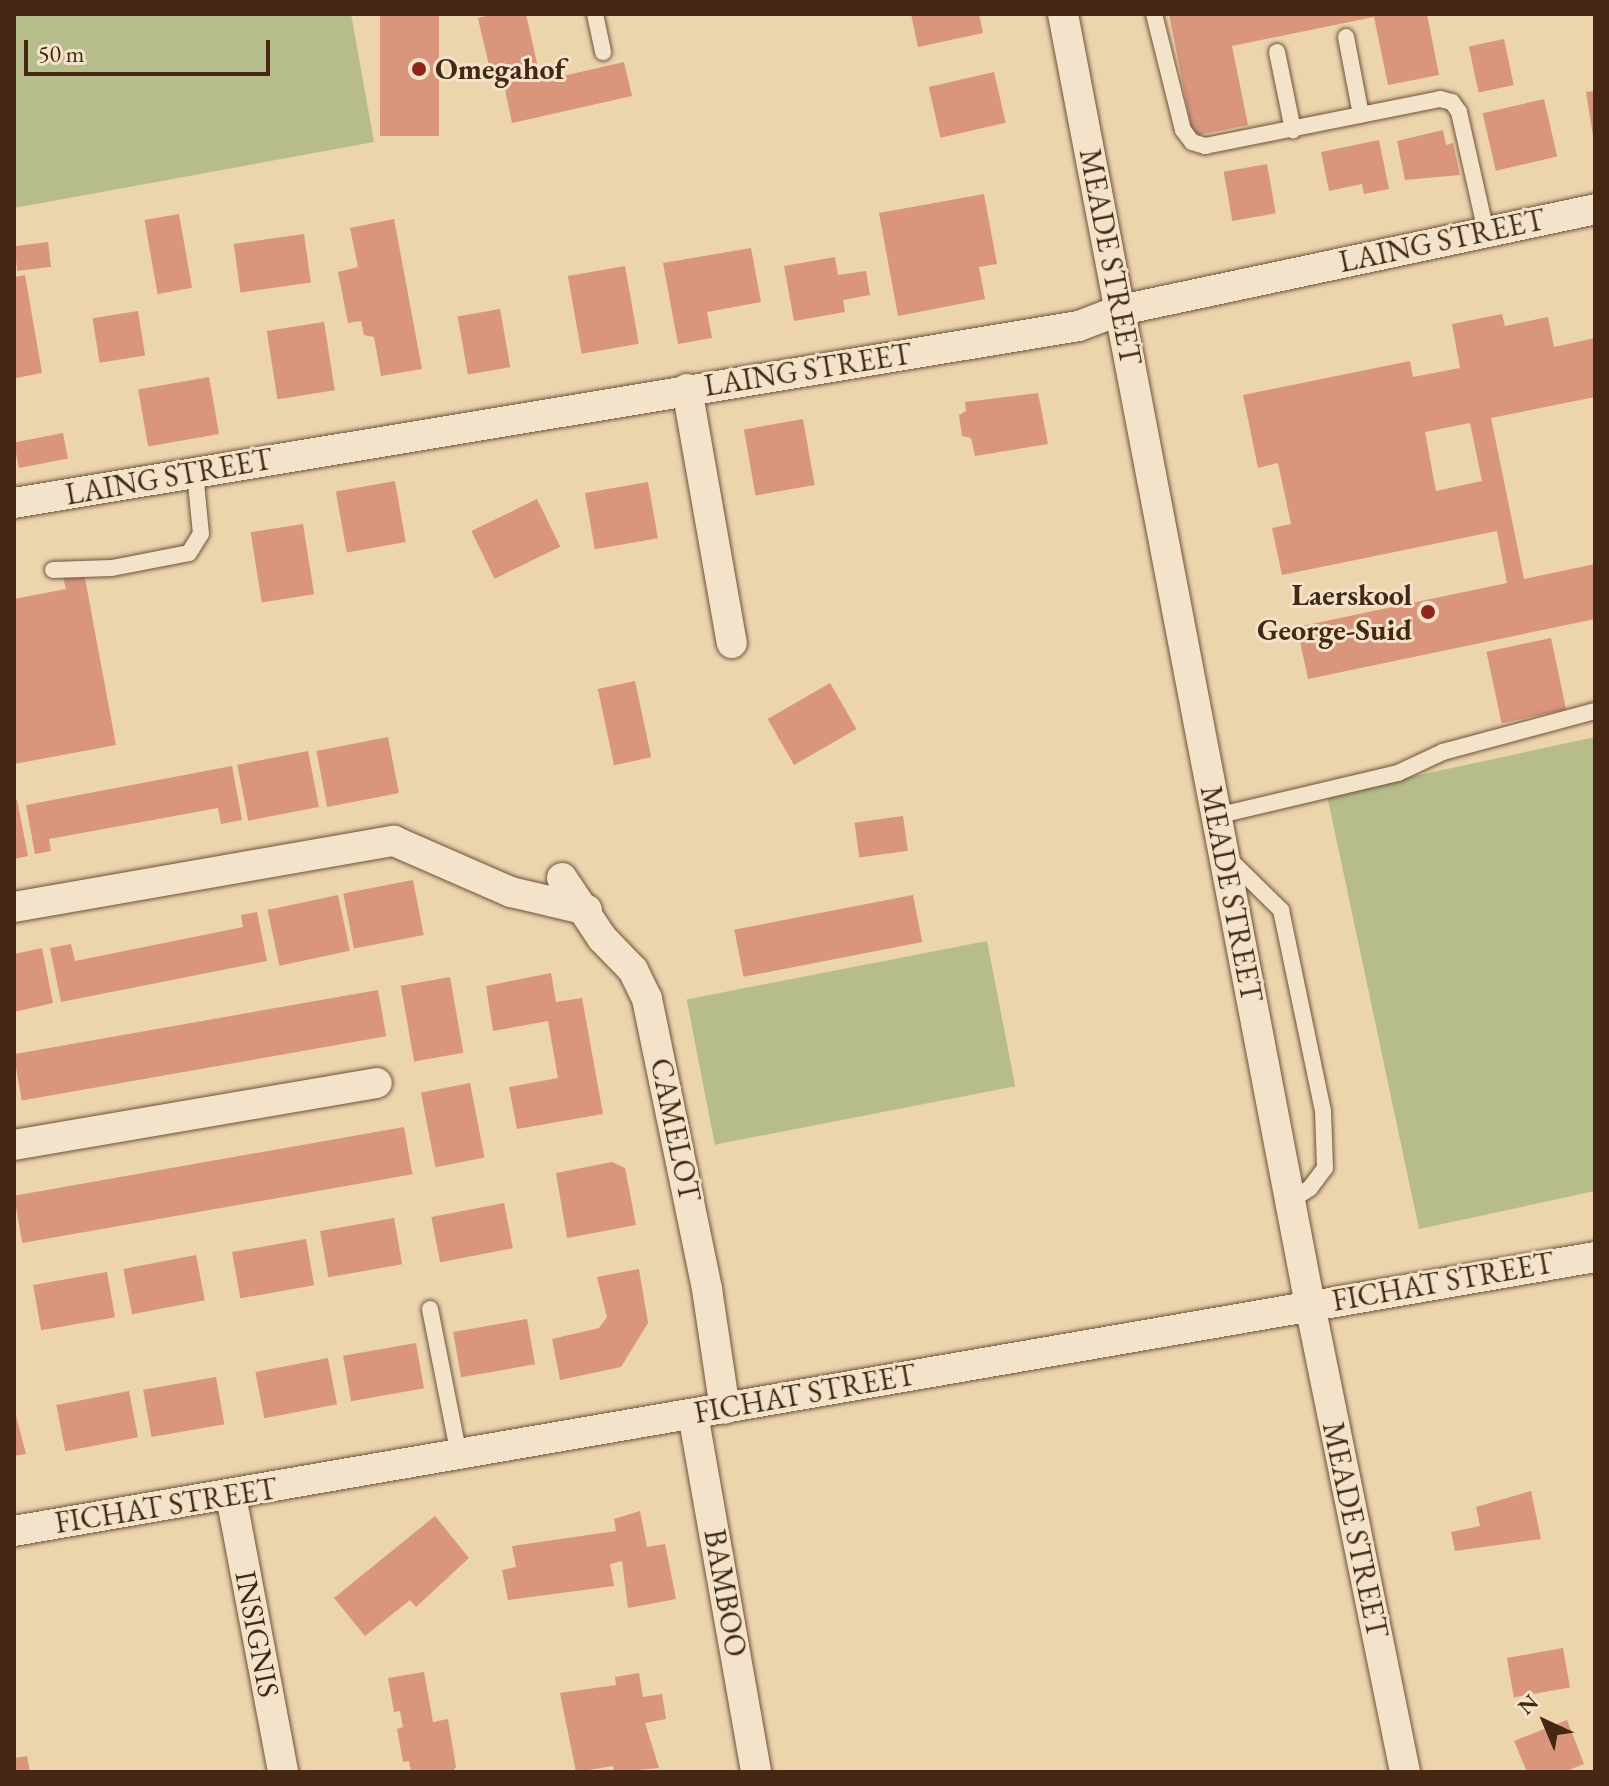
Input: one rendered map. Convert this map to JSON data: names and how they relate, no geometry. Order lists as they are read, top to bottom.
{
  "streets": {
    "street": [
      "LAING STREET",
      "MEADE STREET",
      "CAMELOT",
      "FICHAT STREET",
      "BAMBOO",
      "INSIGNIS"
    ]
  },
  "crossings": [
    ["LAING STREET", "MEADE STREET"],
    ["MEADE STREET", "FICHAT STREET"],
    ["CAMELOT", "FICHAT STREET"],
    ["FICHAT STREET", "BAMBOO"],
    ["FICHAT STREET", "INSIGNIS"]
  ],
  "places": ["Omegahof", "Laerskool George-Suid"],
  "scale_bar": "50 m",
  "north": "top left"
}
